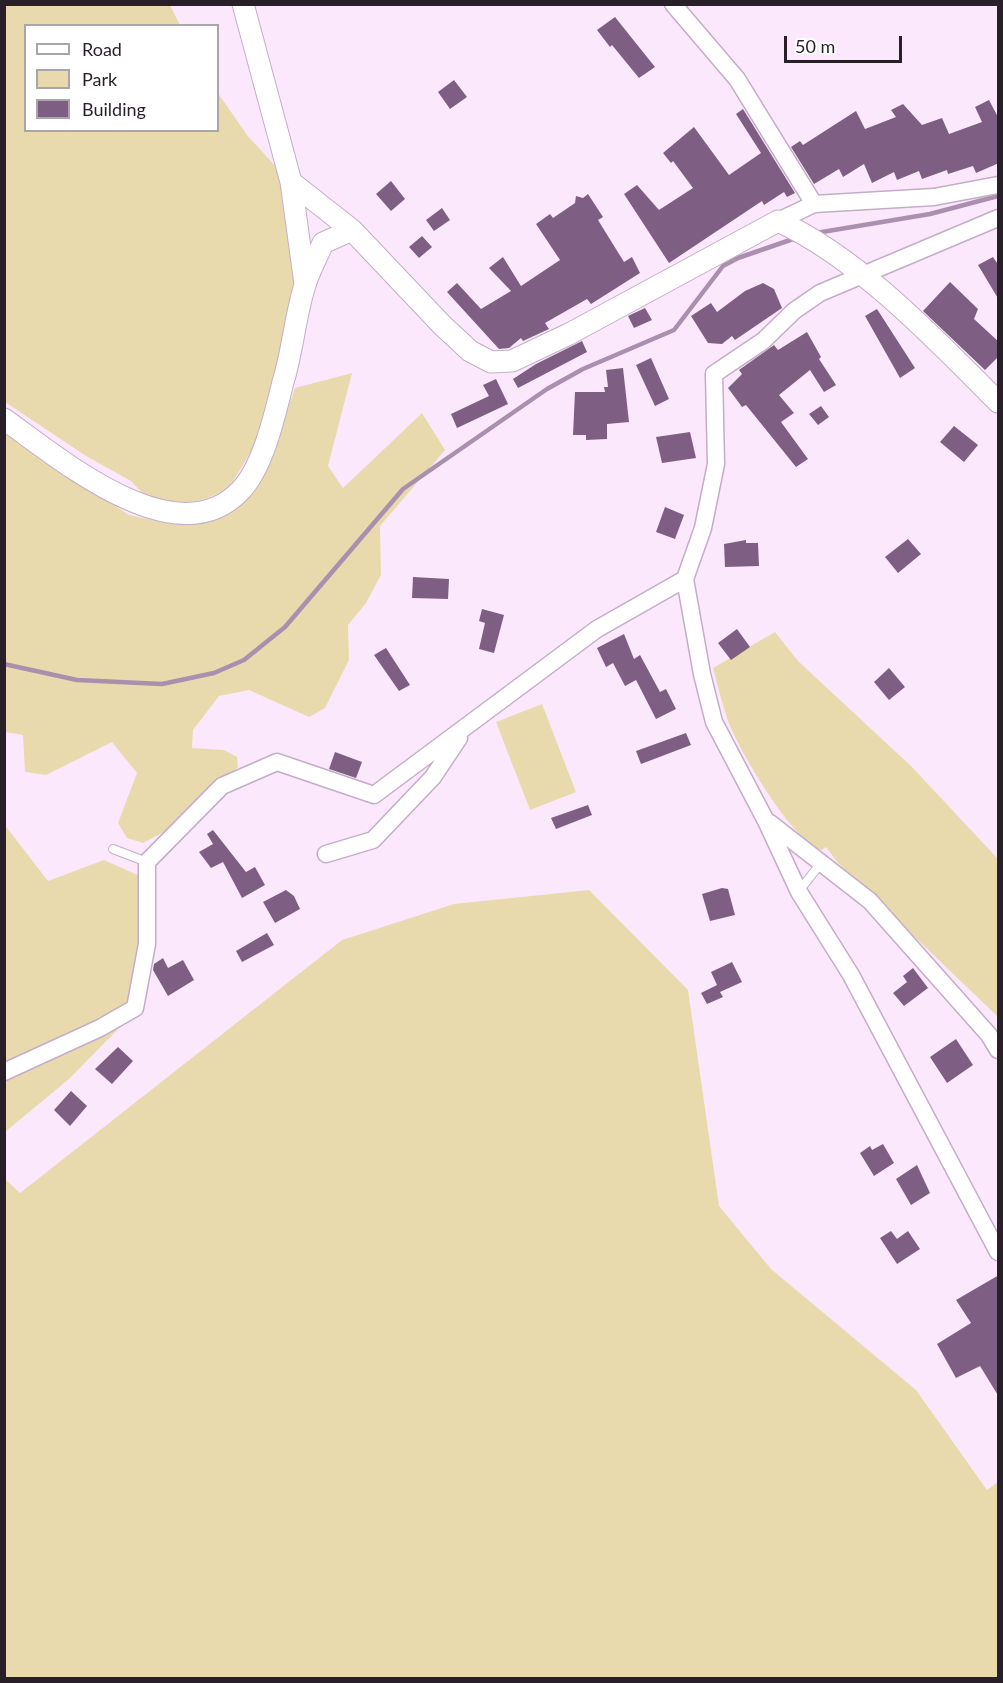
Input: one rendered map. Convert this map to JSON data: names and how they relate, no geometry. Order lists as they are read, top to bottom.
{
  "legend": ["Road", "Park", "Building"],
  "scale_bar": "50 m"
}
